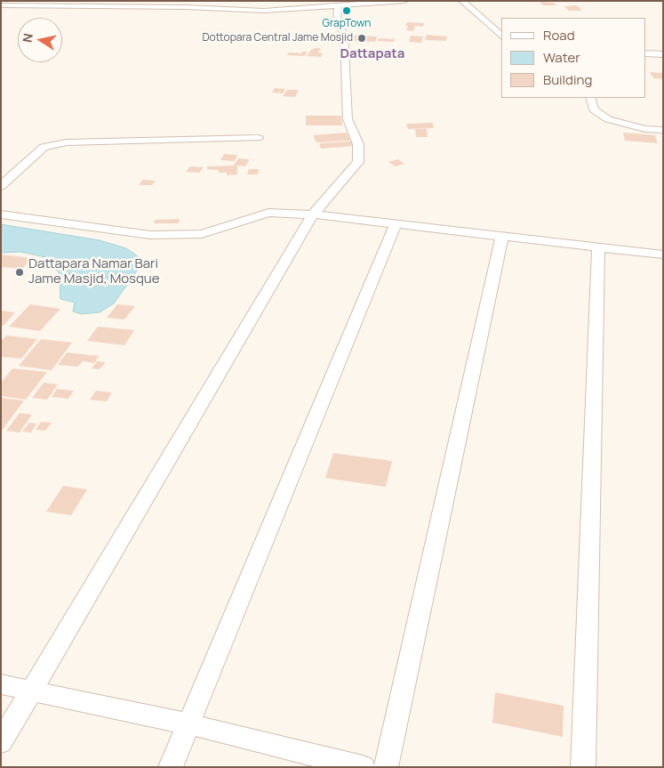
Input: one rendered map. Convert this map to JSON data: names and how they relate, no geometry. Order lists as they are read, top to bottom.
{
  "districts": ["Dattapata"],
  "places": ["GrapTown", "Dottopara Central Jame Mosjid", "Dattapara Namar Bari Jame Masjid, Mosque"],
  "legend": ["Road", "Water", "Building"],
  "north": "left"
}
